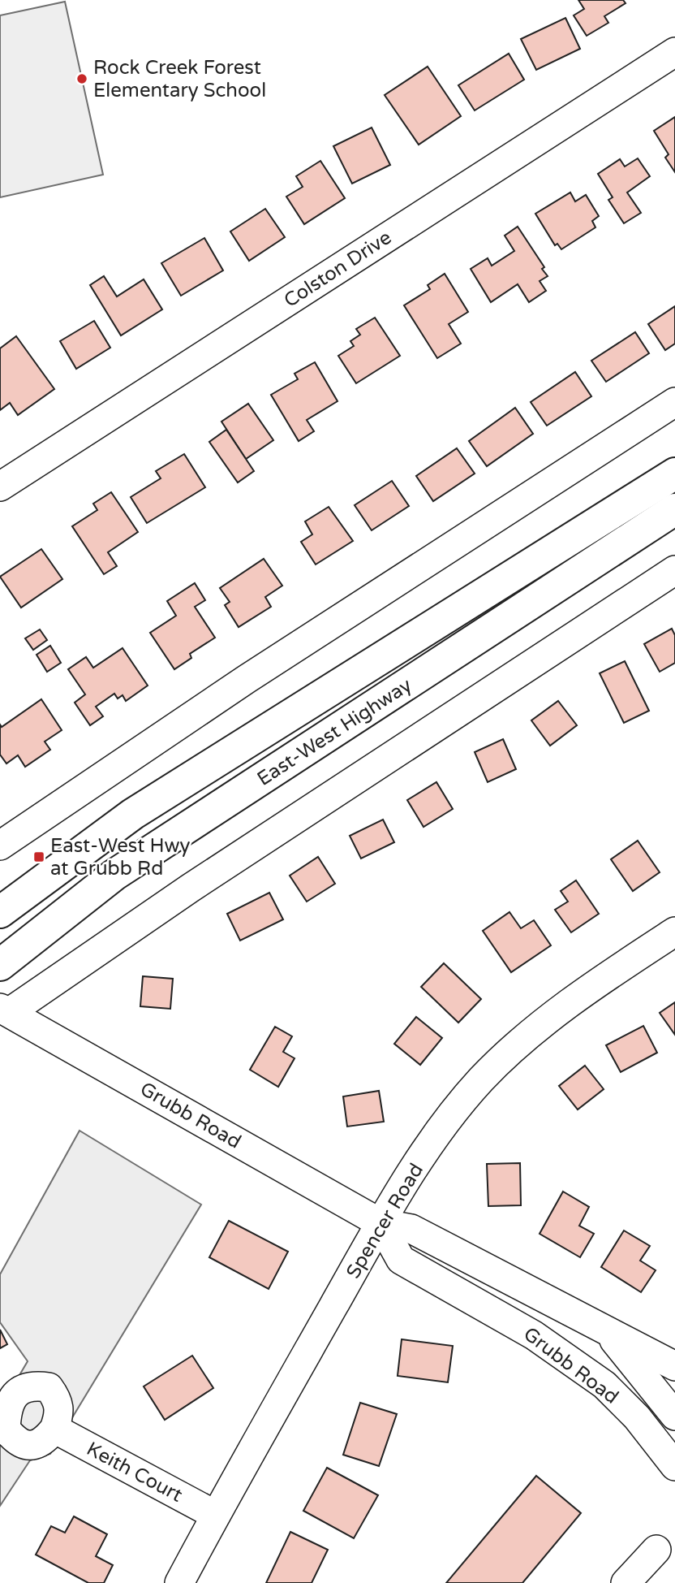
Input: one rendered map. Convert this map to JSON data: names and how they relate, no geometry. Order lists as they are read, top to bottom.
{
  "streets": {
    "main road": ["East-West Highway"],
    "street": [
      "Colston Drive",
      "Grubb Road",
      "Spencer Road",
      "Keith Court"
    ]
  },
  "crossings": [
    ["Grubb Road", "Spencer Road"],
    ["Spencer Road", "Keith Court"]
  ],
  "places": {
    "other": ["Rock Creek Forest Elementary School"],
    "transit": ["East-West Hwy at Grubb Rd"]
  }
}
